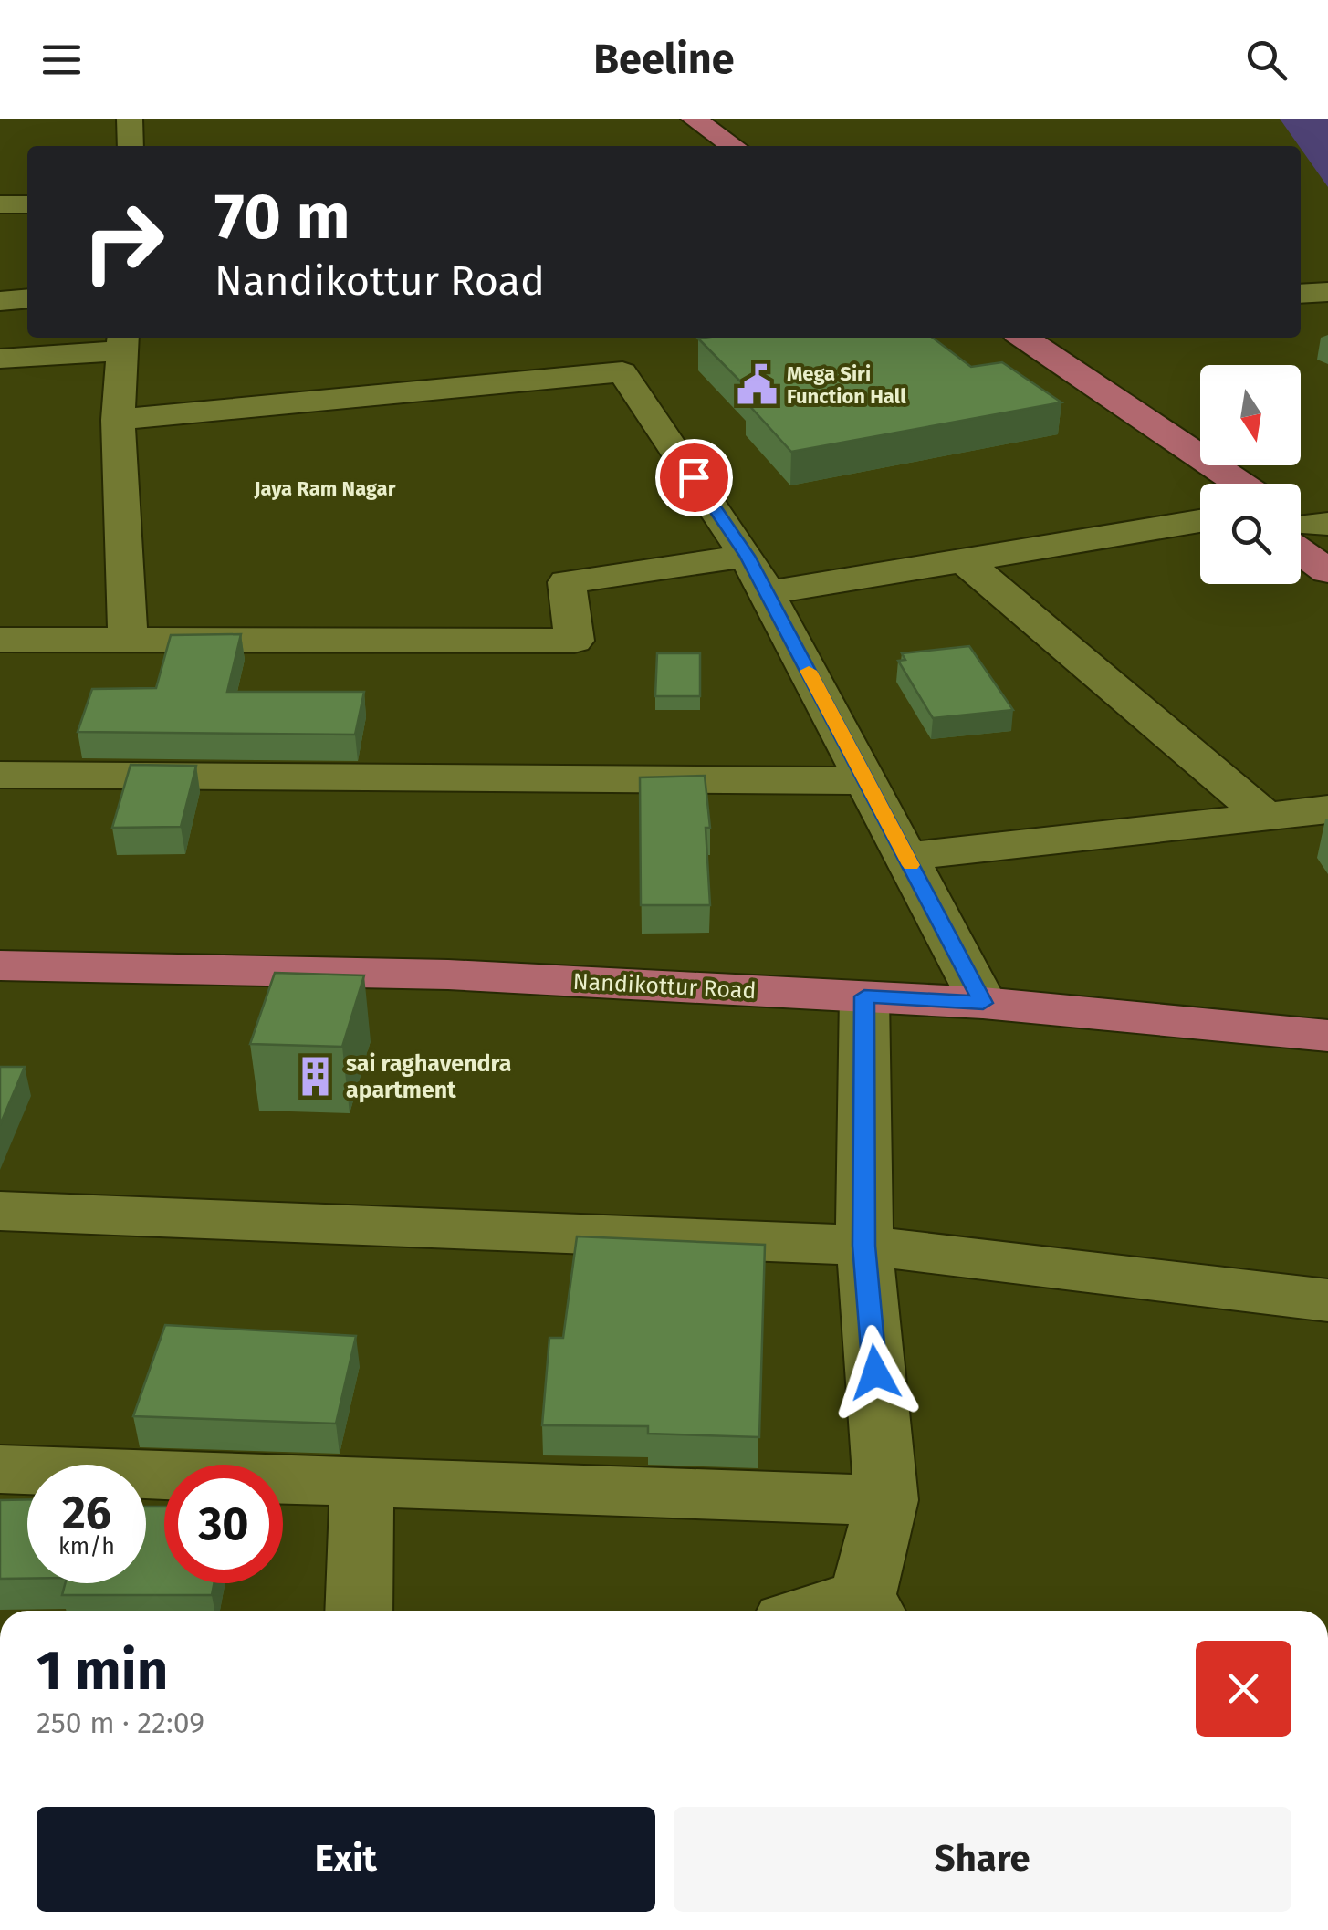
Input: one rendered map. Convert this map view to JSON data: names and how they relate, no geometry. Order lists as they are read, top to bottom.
{
  "streets": {
    "main road": ["Nandikottur Road"]
  },
  "districts": ["Jaya Ram Nagar"],
  "places": {
    "public building": ["Mega Siri Function Hall"],
    "building": ["sai raghavendra apartment"]
  },
  "north": "bottom",
  "page": {
    "header": "Beeline",
    "turn": ["70 m", "Nandikottur Road"],
    "speed": "26 km/h",
    "limit": "30",
    "heading": ["1 min", "250 m · 22:09"],
    "buttons": ["Exit", "Share"]
  }
}
